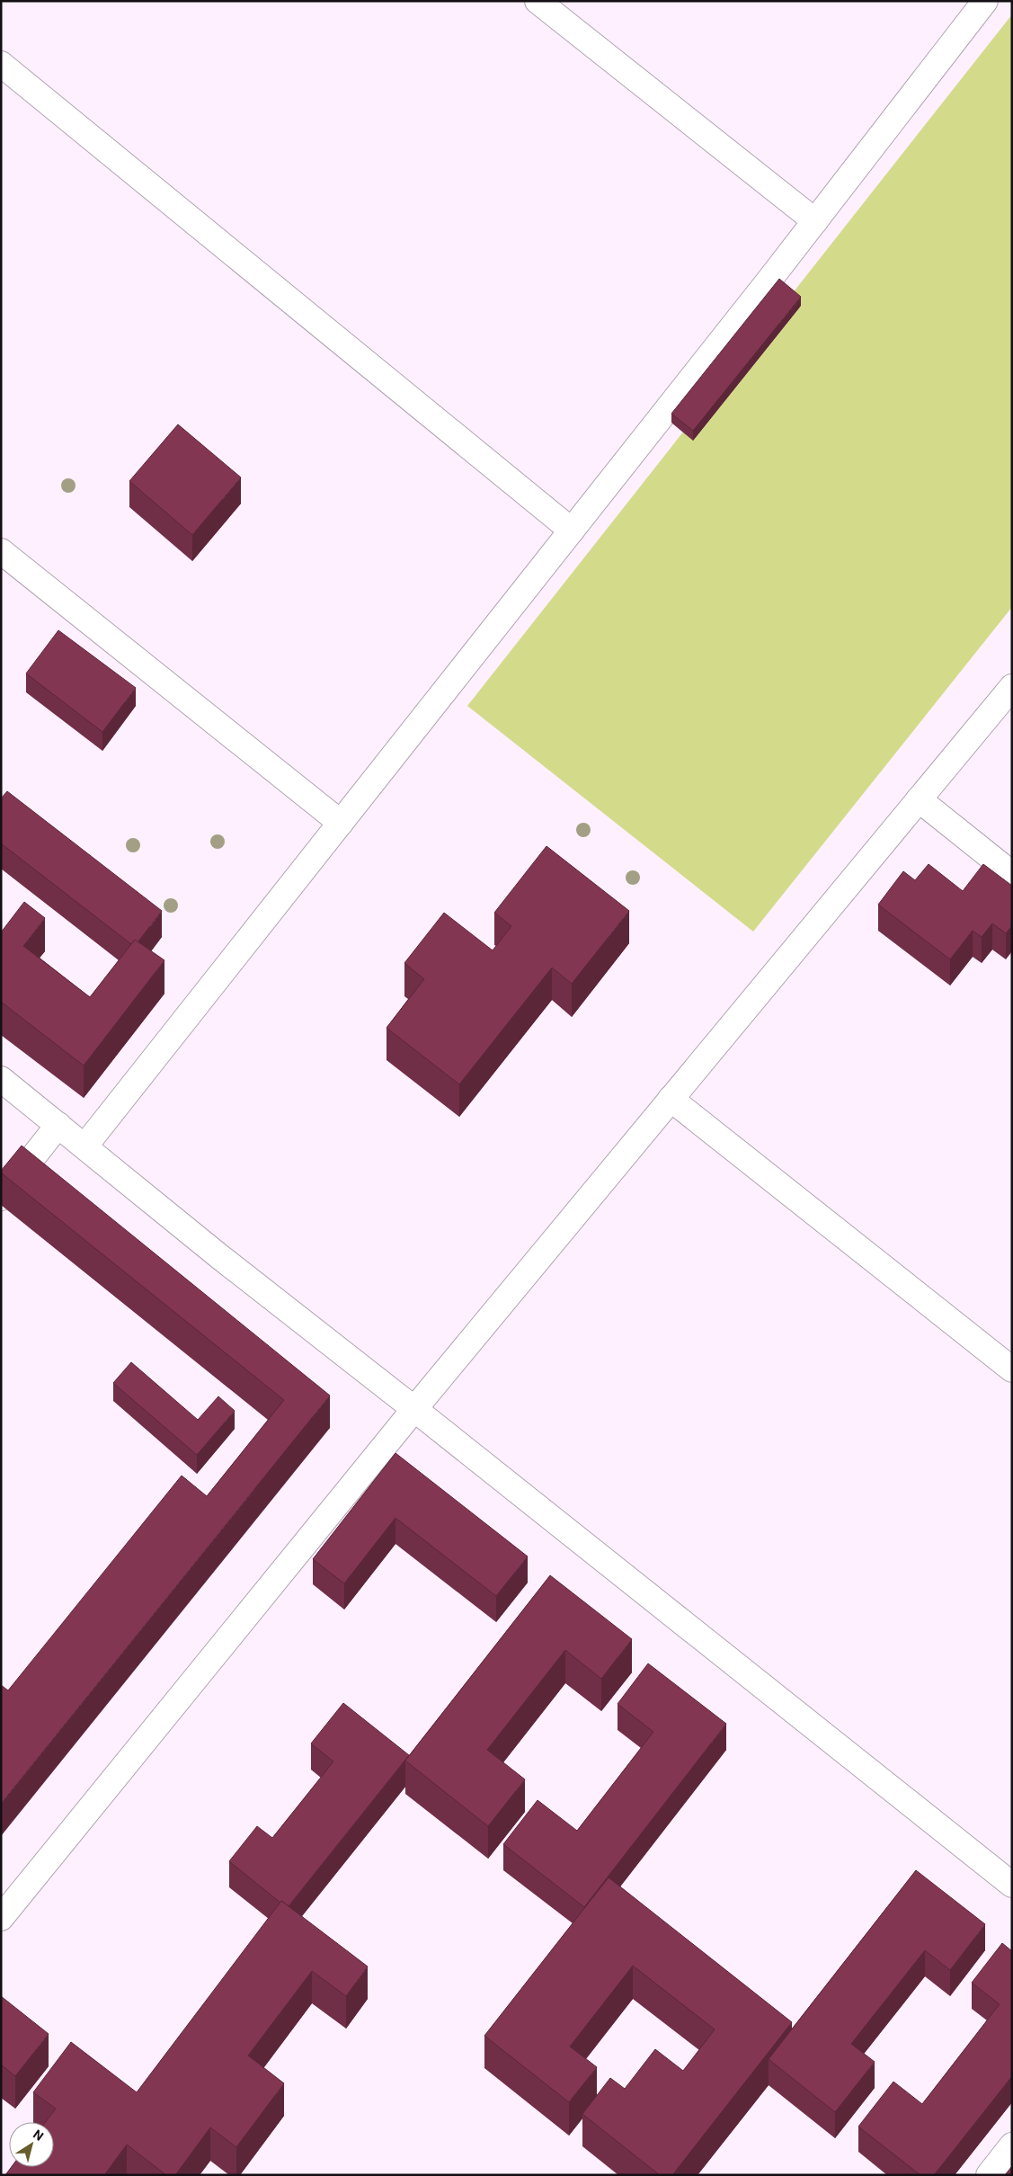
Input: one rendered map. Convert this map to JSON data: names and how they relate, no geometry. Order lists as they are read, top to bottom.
{
  "north": "top right"
}
